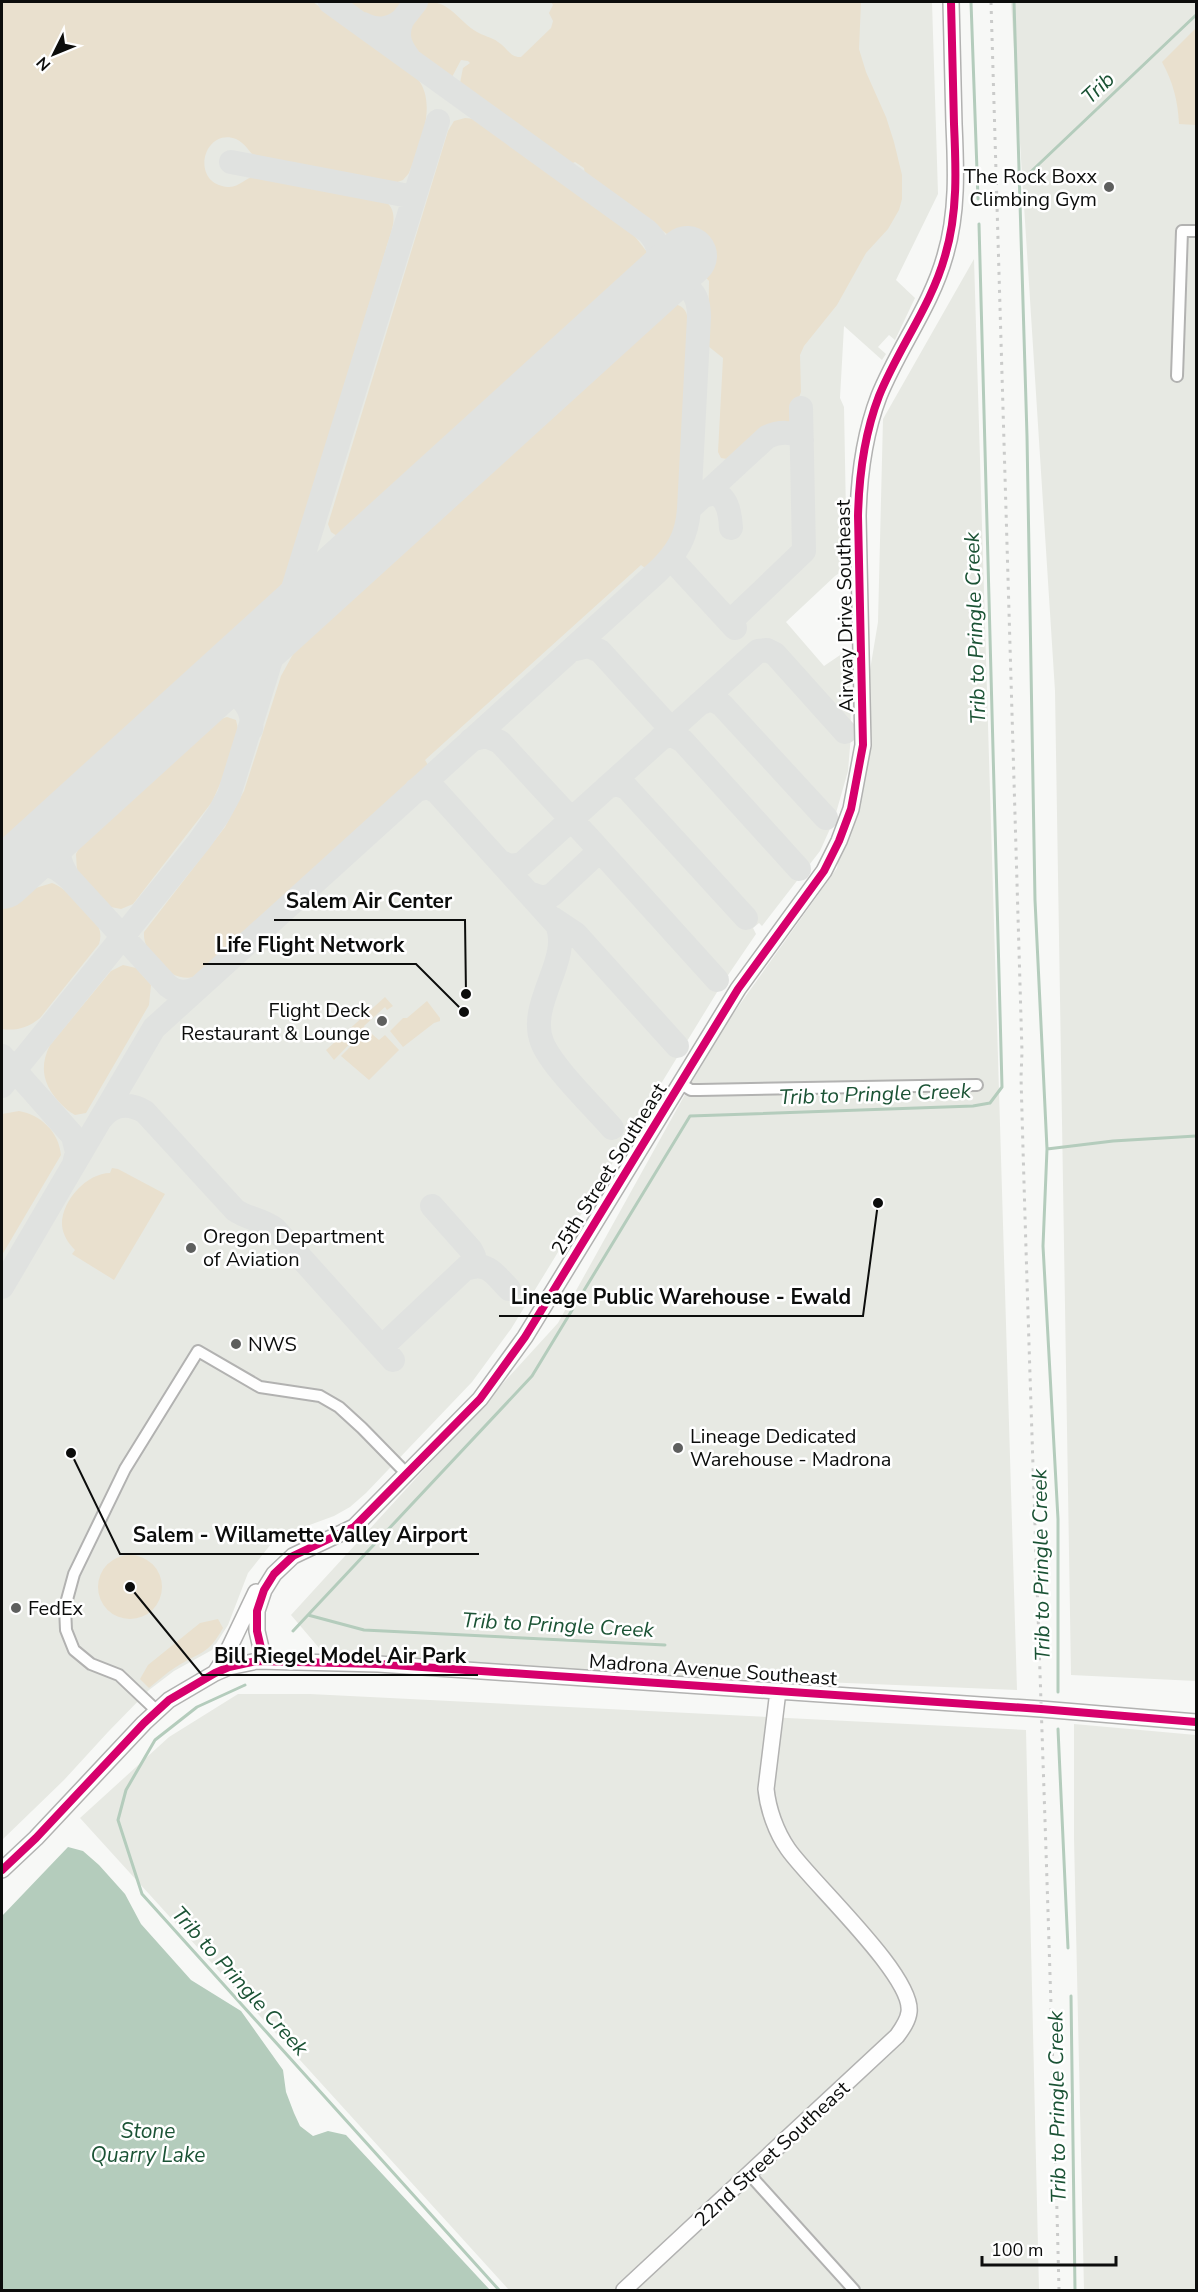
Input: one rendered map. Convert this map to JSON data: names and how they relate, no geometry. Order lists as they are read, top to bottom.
{
  "streets": {
    "street": [
      "Airway Drive Southeast",
      "25th Street Southeast",
      "Madrona Avenue Southeast",
      "22nd Street Southeast"
    ]
  },
  "crossings": [
    ["Airway Drive Southeast", "25th Street Southeast"],
    ["25th Street Southeast", "Madrona Avenue Southeast"],
    ["Madrona Avenue Southeast", "22nd Street Southeast"]
  ],
  "water": ["Trib", "Trib to Pringle Creek", "Stone Quarry Lake"],
  "places": [
    "The Rock Boxx Climbing Gym",
    "Salem Air Center",
    "Life Flight Network",
    "Flight Deck Restaurant & Lounge",
    "Lineage Public Warehouse - Ewald",
    "Oregon Department of Aviation",
    "NWS",
    "Lineage Dedicated Warehouse - Madrona",
    "Salem - Willamette Valley Airport",
    "Bill Riegel Model Air Park",
    "FedEx"
  ],
  "scale_bar": "100 m",
  "north": "bottom left"
}
